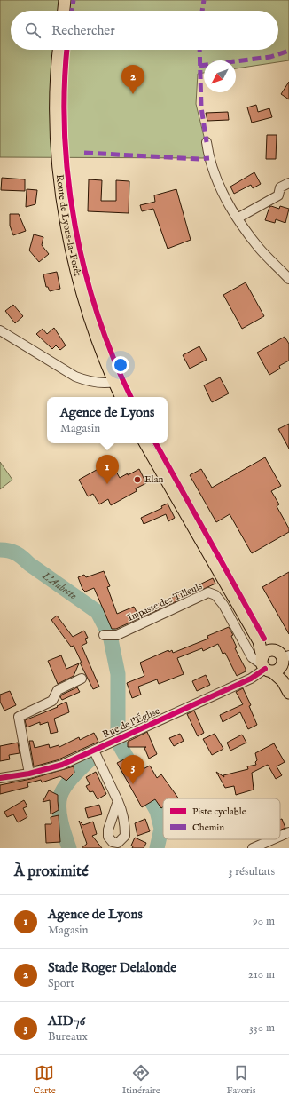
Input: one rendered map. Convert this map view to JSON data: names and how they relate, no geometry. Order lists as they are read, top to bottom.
{
  "streets": {
    "main road": ["Route de Lyons-la-Forêt"],
    "street": ["Impasse des Tilleuls", "Rue de l'Église"]
  },
  "crossings": [
    ["Impasse des Tilleuls", "Rue de l'Église"]
  ],
  "water": ["L'Aubette"],
  "places": ["Elan"],
  "legend": ["Piste cyclable", "Chemin"],
  "north": "bottom left",
  "page": {
    "search": "Rechercher",
    "pins": ["2", "1", "3"],
    "popup": ["Agence de Lyons", "Magasin"],
    "heading": ["À proximité", "3 résultats"],
    "list": [
      {
        "mark": "1",
        "name": "Agence de Lyons",
        "note": "Magasin",
        "value": "90 m"
      },
      {
        "mark": "2",
        "name": "Stade Roger Delalonde",
        "note": "Sport",
        "value": "210 m"
      },
      {
        "mark": "3",
        "name": "AID76",
        "note": "Bureaux",
        "value": "330 m"
      }
    ],
    "nav": ["Carte", "Itinéraire", "Favoris"]
  }
}
